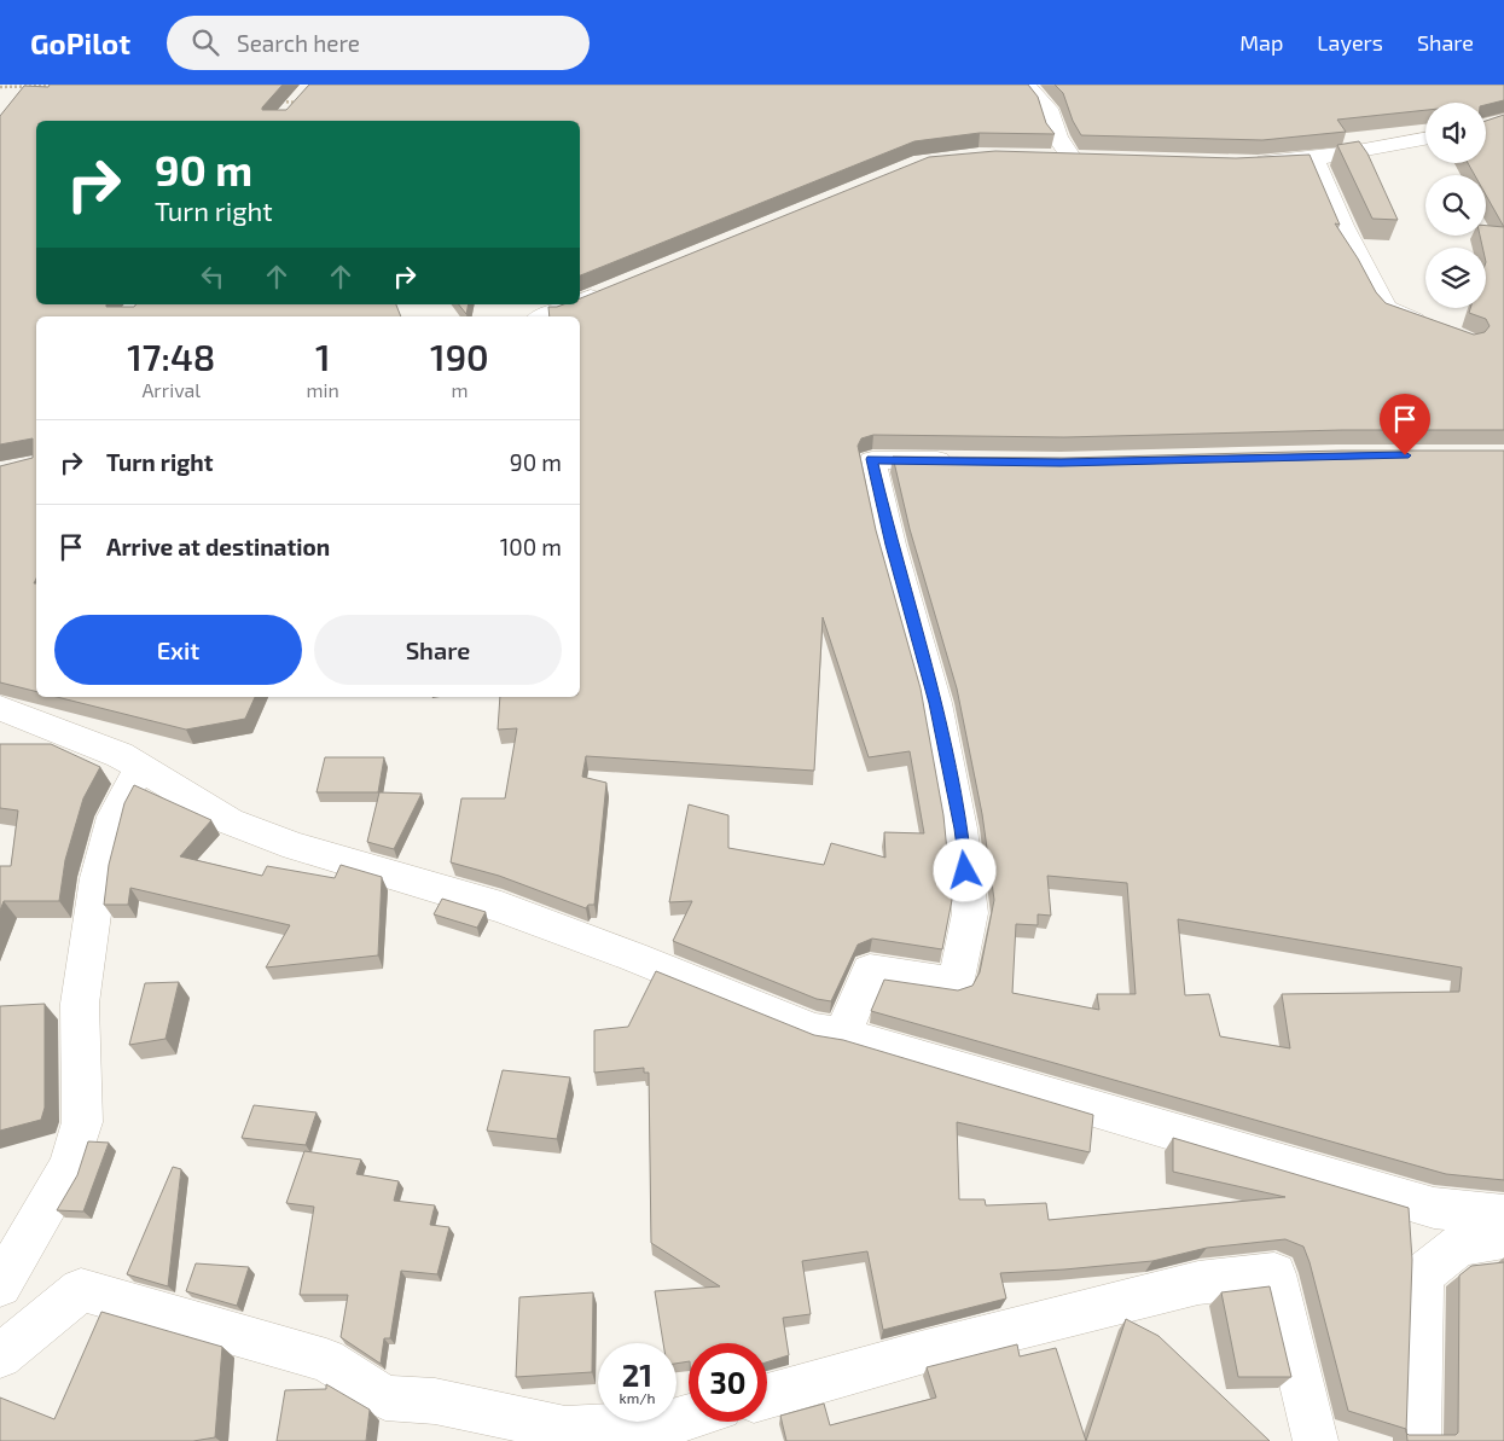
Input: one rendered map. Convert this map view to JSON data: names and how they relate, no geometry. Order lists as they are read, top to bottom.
{
  "page": {
    "header": "GoPilot",
    "search": "Search here",
    "nav": ["Map", "Layers", "Share"],
    "turn": ["90 m", "Turn right"],
    "eta": [
      "17:48",
      "Arrival",
      "1",
      "min",
      "190",
      "m"
    ],
    "list": [
      {
        "name": "Turn right",
        "value": "90 m"
      },
      {
        "name": "Arrive at destination",
        "value": "100 m"
      }
    ],
    "buttons": ["Exit", "Share"],
    "speed": "21 km/h",
    "limit": "30"
  }
}
